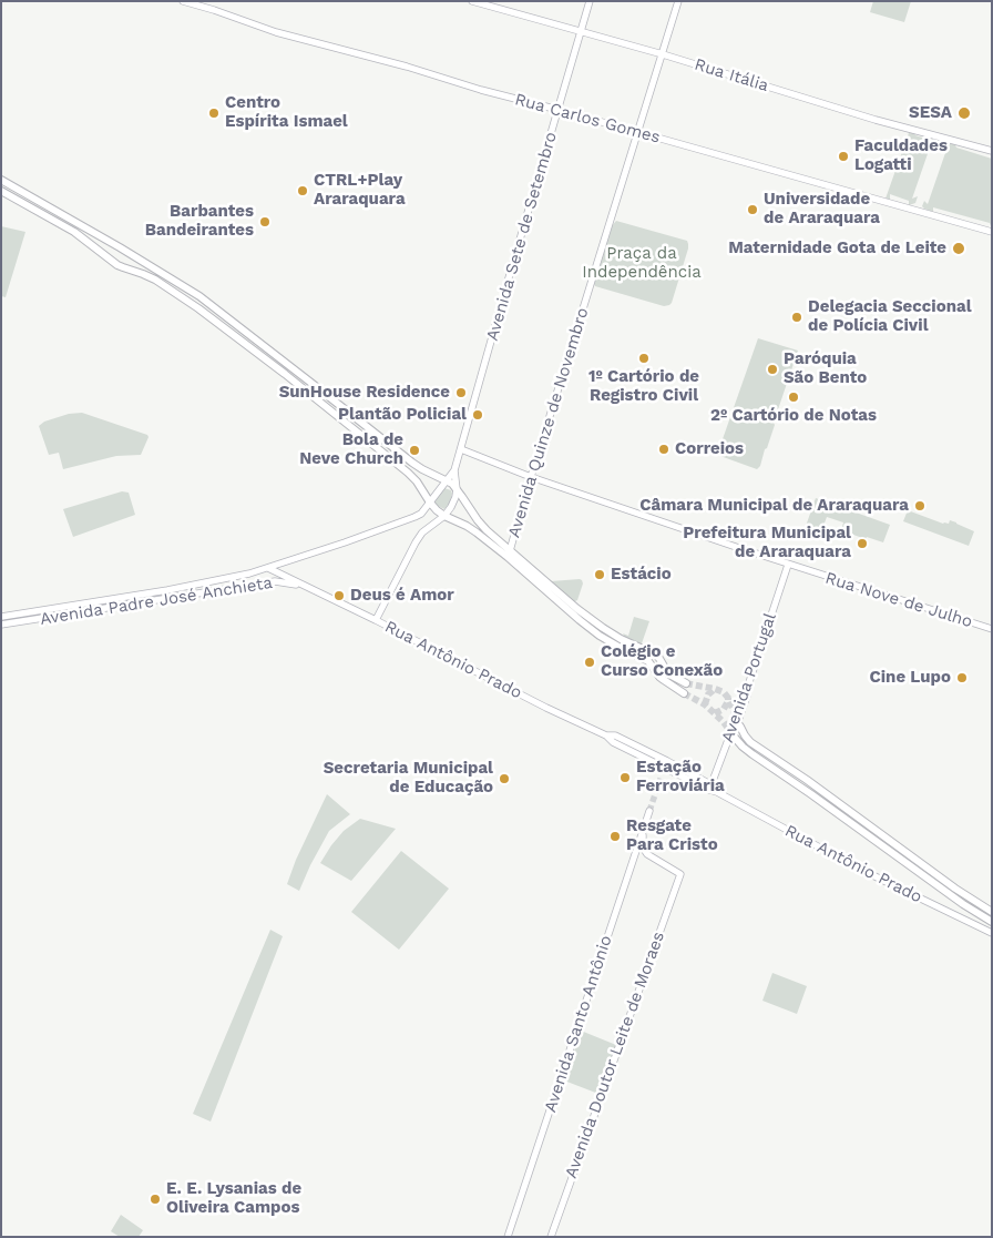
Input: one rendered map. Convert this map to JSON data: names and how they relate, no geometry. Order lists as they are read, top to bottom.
{
  "streets": {
    "street": [
      "Rua Itália",
      "Rua Carlos Gomes",
      "Avenida Sete de Setembro",
      "Avenida Quinze de Novembro",
      "Rua Nove de Julho",
      "Avenida Padre José Anchieta",
      "Rua Antônio Prado",
      "Avenida Portugal",
      "Avenida Santo Antônio",
      "Avenida Doutor Leite de Moraes"
    ]
  },
  "crossings": [
    ["Rua Itália", "Avenida Sete de Setembro"],
    ["Rua Itália", "Avenida Quinze de Novembro"],
    ["Rua Carlos Gomes", "Avenida Sete de Setembro"],
    ["Rua Carlos Gomes", "Avenida Quinze de Novembro"],
    ["Avenida Sete de Setembro", "Rua Nove de Julho"],
    ["Avenida Quinze de Novembro", "Rua Nove de Julho"],
    ["Rua Nove de Julho", "Avenida Portugal"],
    ["Avenida Padre José Anchieta", "Rua Antônio Prado"],
    ["Rua Antônio Prado", "Avenida Portugal"]
  ],
  "parks": ["Praça da Independência"],
  "places": [
    "Centro Espírita Ismael",
    "SESA",
    "Faculdades Logatti",
    "CTRL+Play Araraquara",
    "Universidade de Araraquara",
    "Barbantes Bandeirantes",
    "Maternidade Gota de Leite",
    "Delegacia Seccional de Polícia Civil",
    "1º Cartório de Registro Civil",
    "Paróquia São Bento",
    "SunHouse Residence",
    "2º Cartório de Notas",
    "Plantão Policial",
    "Correios",
    "Bola de Neve Church",
    "Câmara Municipal de Araraquara",
    "Prefeitura Municipal de Araraquara",
    "Estácio",
    "Deus é Amor",
    "Colégio e Curso Conexão",
    "Cine Lupo",
    "Estação Ferroviária",
    "Secretaria Municipal de Educação",
    "Resgate Para Cristo",
    "E. E. Lysanias de Oliveira Campos"
  ]
}
